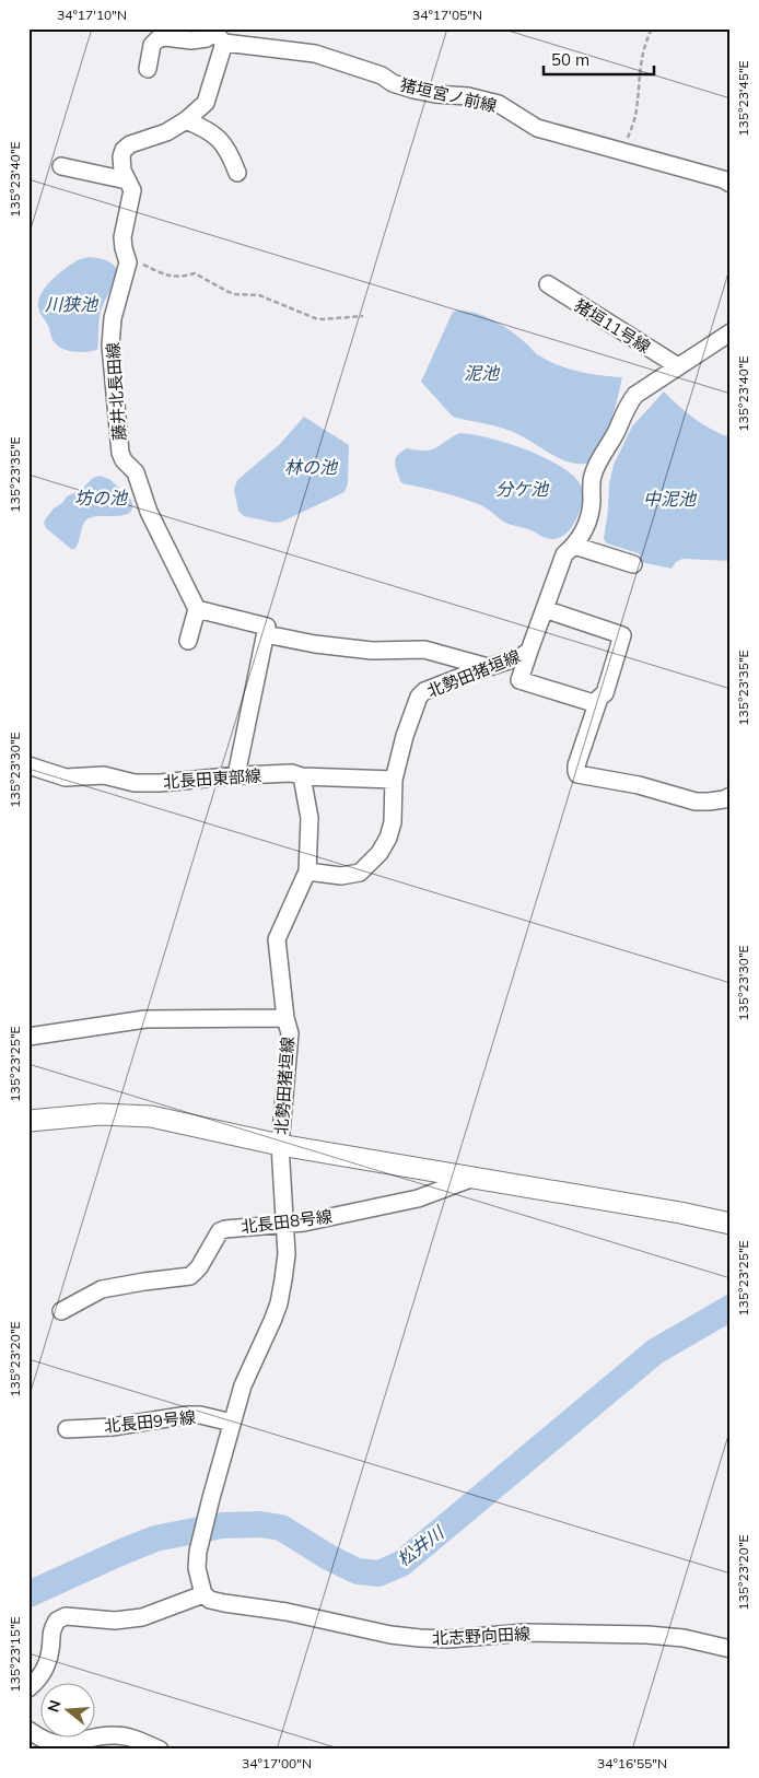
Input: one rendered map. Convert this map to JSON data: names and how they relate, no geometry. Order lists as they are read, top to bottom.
{
  "streets": {
    "street": [
      "猪垣宮ノ前線",
      "猪垣11号線",
      "藤井北長田線",
      "北勢田猪垣線",
      "北長田東部線",
      "北長田8号線",
      "北長田9号線",
      "北志野向田線"
    ]
  },
  "crossings": [
    ["猪垣宮ノ前線", "藤井北長田線"],
    ["猪垣11号線", "北勢田猪垣線"],
    ["北勢田猪垣線", "北長田東部線"],
    ["北勢田猪垣線", "北長田8号線"],
    ["北勢田猪垣線", "北長田9号線"],
    ["北勢田猪垣線", "北志野向田線"]
  ],
  "water": [
    "川狭池",
    "泥池",
    "林の池",
    "分ケ池",
    "坊の池",
    "中泥池",
    "松井川"
  ],
  "scale_bar": "50 m",
  "north": "left",
  "coordinates": [
    "34°17'10\"N",
    "34°17'05\"N",
    "135°23'45\"E",
    "135°23'40\"E",
    "135°23'35\"E",
    "135°23'30\"E",
    "135°23'25\"E",
    "135°23'20\"E",
    "135°23'15\"E",
    "34°17'00\"N",
    "34°16'55\"N"
  ]
}
